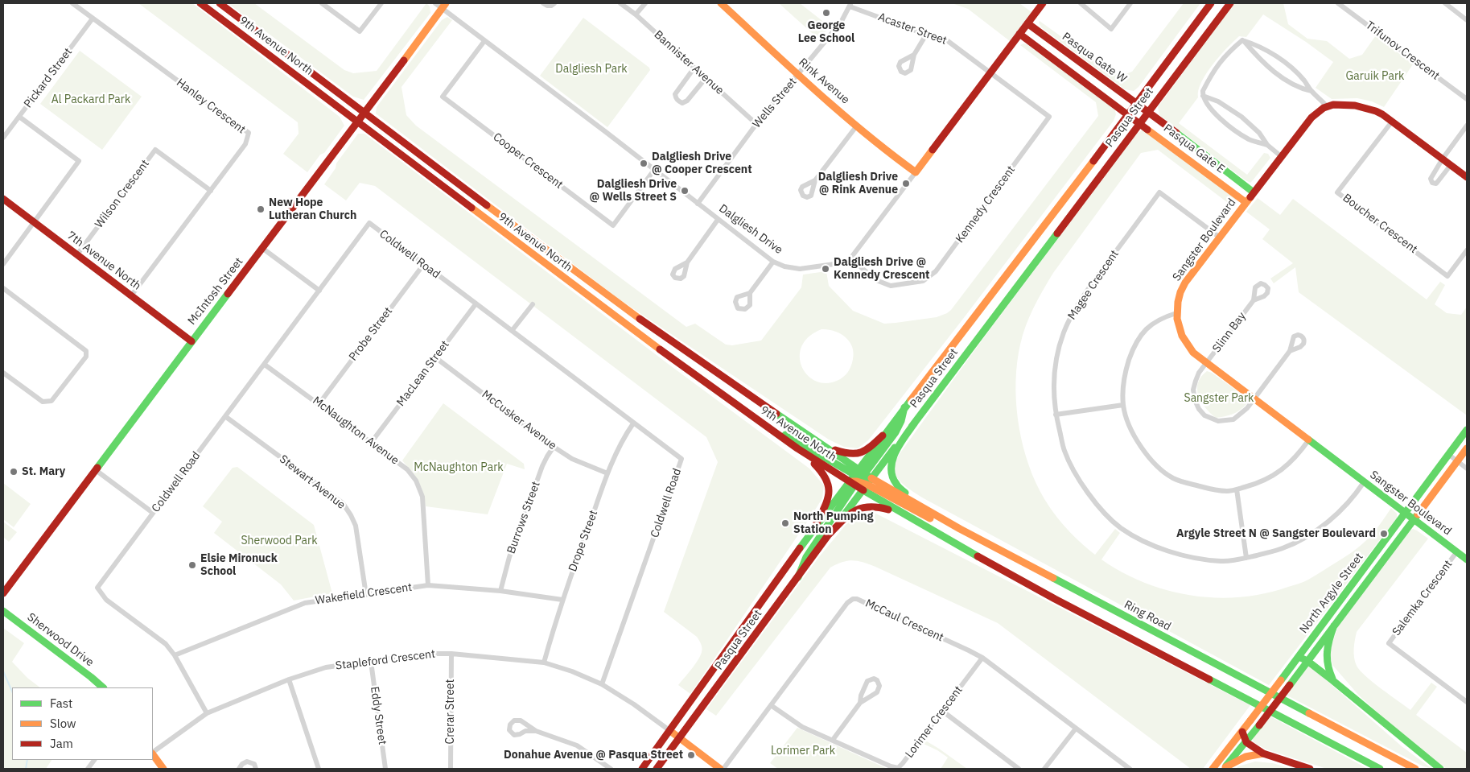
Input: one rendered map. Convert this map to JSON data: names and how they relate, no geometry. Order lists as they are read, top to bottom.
{
  "streets": {
    "main road": [
      "9th Avenue North",
      "Pasqua Gate W",
      "Rink Avenue",
      "Pasqua Street",
      "Pasqua Gate E",
      "Sangster Boulevard",
      "7th Avenue North",
      "McIntosh Street",
      "North Argyle Street",
      "Ring Road",
      "Sherwood Drive"
    ],
    "street": [
      "Acaster Street",
      "Trifunov Crescent",
      "Bannister Avenue",
      "Pickard Street",
      "Wells Street",
      "Hanley Crescent",
      "Cooper Crescent",
      "Wilson Crescent",
      "Kennedy Crescent",
      "Boucher Crescent",
      "Dalgliesh Drive",
      "Coldwell Road",
      "Magee Crescent",
      "Slinn Bay",
      "Probe Street",
      "MacLean Street",
      "McCusker Avenue",
      "McNaughton Avenue",
      "Stewart Avenue",
      "Burrows Street",
      "Drope Street",
      "Wakefield Crescent",
      "Salemka Crescent",
      "McCaul Crescent",
      "Stapleford Crescent",
      "Crerar Street",
      "Eddy Street",
      "Lorimer Crescent"
    ]
  },
  "crossings": [
    ["Acaster Street", "Wells Street"],
    ["Acaster Street", "Kennedy Crescent"],
    ["9th Avenue North", "Pasqua Street"],
    ["9th Avenue North", "McIntosh Street"],
    ["9th Avenue North", "Ring Road"],
    ["Pasqua Gate W", "Pasqua Street"],
    ["Pasqua Gate W", "Pasqua Gate E"],
    ["Bannister Avenue", "Wells Street"],
    ["Pickard Street", "Hanley Crescent"],
    ["Rink Avenue", "Wells Street"],
    ["Wells Street", "Dalgliesh Drive"],
    ["Hanley Crescent", "Wilson Crescent"],
    ["Hanley Crescent", "7th Avenue North"],
    ["Pasqua Street", "Pasqua Gate E"],
    ["Pasqua Street", "Ring Road"],
    ["Pasqua Street", "Stapleford Crescent"],
    ["Pasqua Gate E", "Sangster Boulevard"],
    ["Cooper Crescent", "Dalgliesh Drive"],
    ["Wilson Crescent", "7th Avenue North"],
    ["Kennedy Crescent", "Dalgliesh Drive"],
    ["Dalgliesh Drive", "McIntosh Street"],
    ["Sangster Boulevard", "Magee Crescent"],
    ["Sangster Boulevard", "Slinn Bay"],
    ["Sangster Boulevard", "North Argyle Street"],
    ["Sangster Boulevard", "Salemka Crescent"],
    ["Coldwell Road", "Probe Street"],
    ["Coldwell Road", "MacLean Street"],
    ["Coldwell Road", "McNaughton Avenue"],
    ["Coldwell Road", "Stewart Avenue"],
    ["Coldwell Road", "Drope Street"],
    ["Coldwell Road", "Wakefield Crescent"],
    ["Coldwell Road", "Stapleford Crescent"],
    ["7th Avenue North", "McIntosh Street"],
    ["Probe Street", "McNaughton Avenue"],
    ["MacLean Street", "McCusker Avenue"],
    ["MacLean Street", "McNaughton Avenue"],
    ["McCusker Avenue", "Burrows Street"],
    ["McCusker Avenue", "Drope Street"],
    ["McNaughton Avenue", "Wakefield Crescent"],
    ["Stewart Avenue", "Wakefield Crescent"],
    ["Burrows Street", "Wakefield Crescent"],
    ["Drope Street", "Wakefield Crescent"],
    ["Drope Street", "Stapleford Crescent"],
    ["McCaul Crescent", "Lorimer Crescent"],
    ["Stapleford Crescent", "Crerar Street"],
    ["Stapleford Crescent", "Eddy Street"]
  ],
  "parks": [
    "Dalgliesh Park",
    "Garuik Park",
    "Al Packard Park",
    "Sangster Park",
    "McNaughton Park",
    "Sherwood Park",
    "Lorimer Park"
  ],
  "places": [
    "George Lee School",
    "Dalgliesh Drive @ Cooper Crescent",
    "Dalgliesh Drive @ Rink Avenue",
    "Dalgliesh Drive @ Wells Street S",
    "New Hope Lutheran Church",
    "Dalgliesh Drive @ Kennedy Crescent",
    "St. Mary",
    "North Pumping Station",
    "Argyle Street N @ Sangster Boulevard",
    "Elsie Mironuck School",
    "Donahue Avenue @ Pasqua Street"
  ],
  "legend": ["Fast", "Slow", "Jam"]
}
